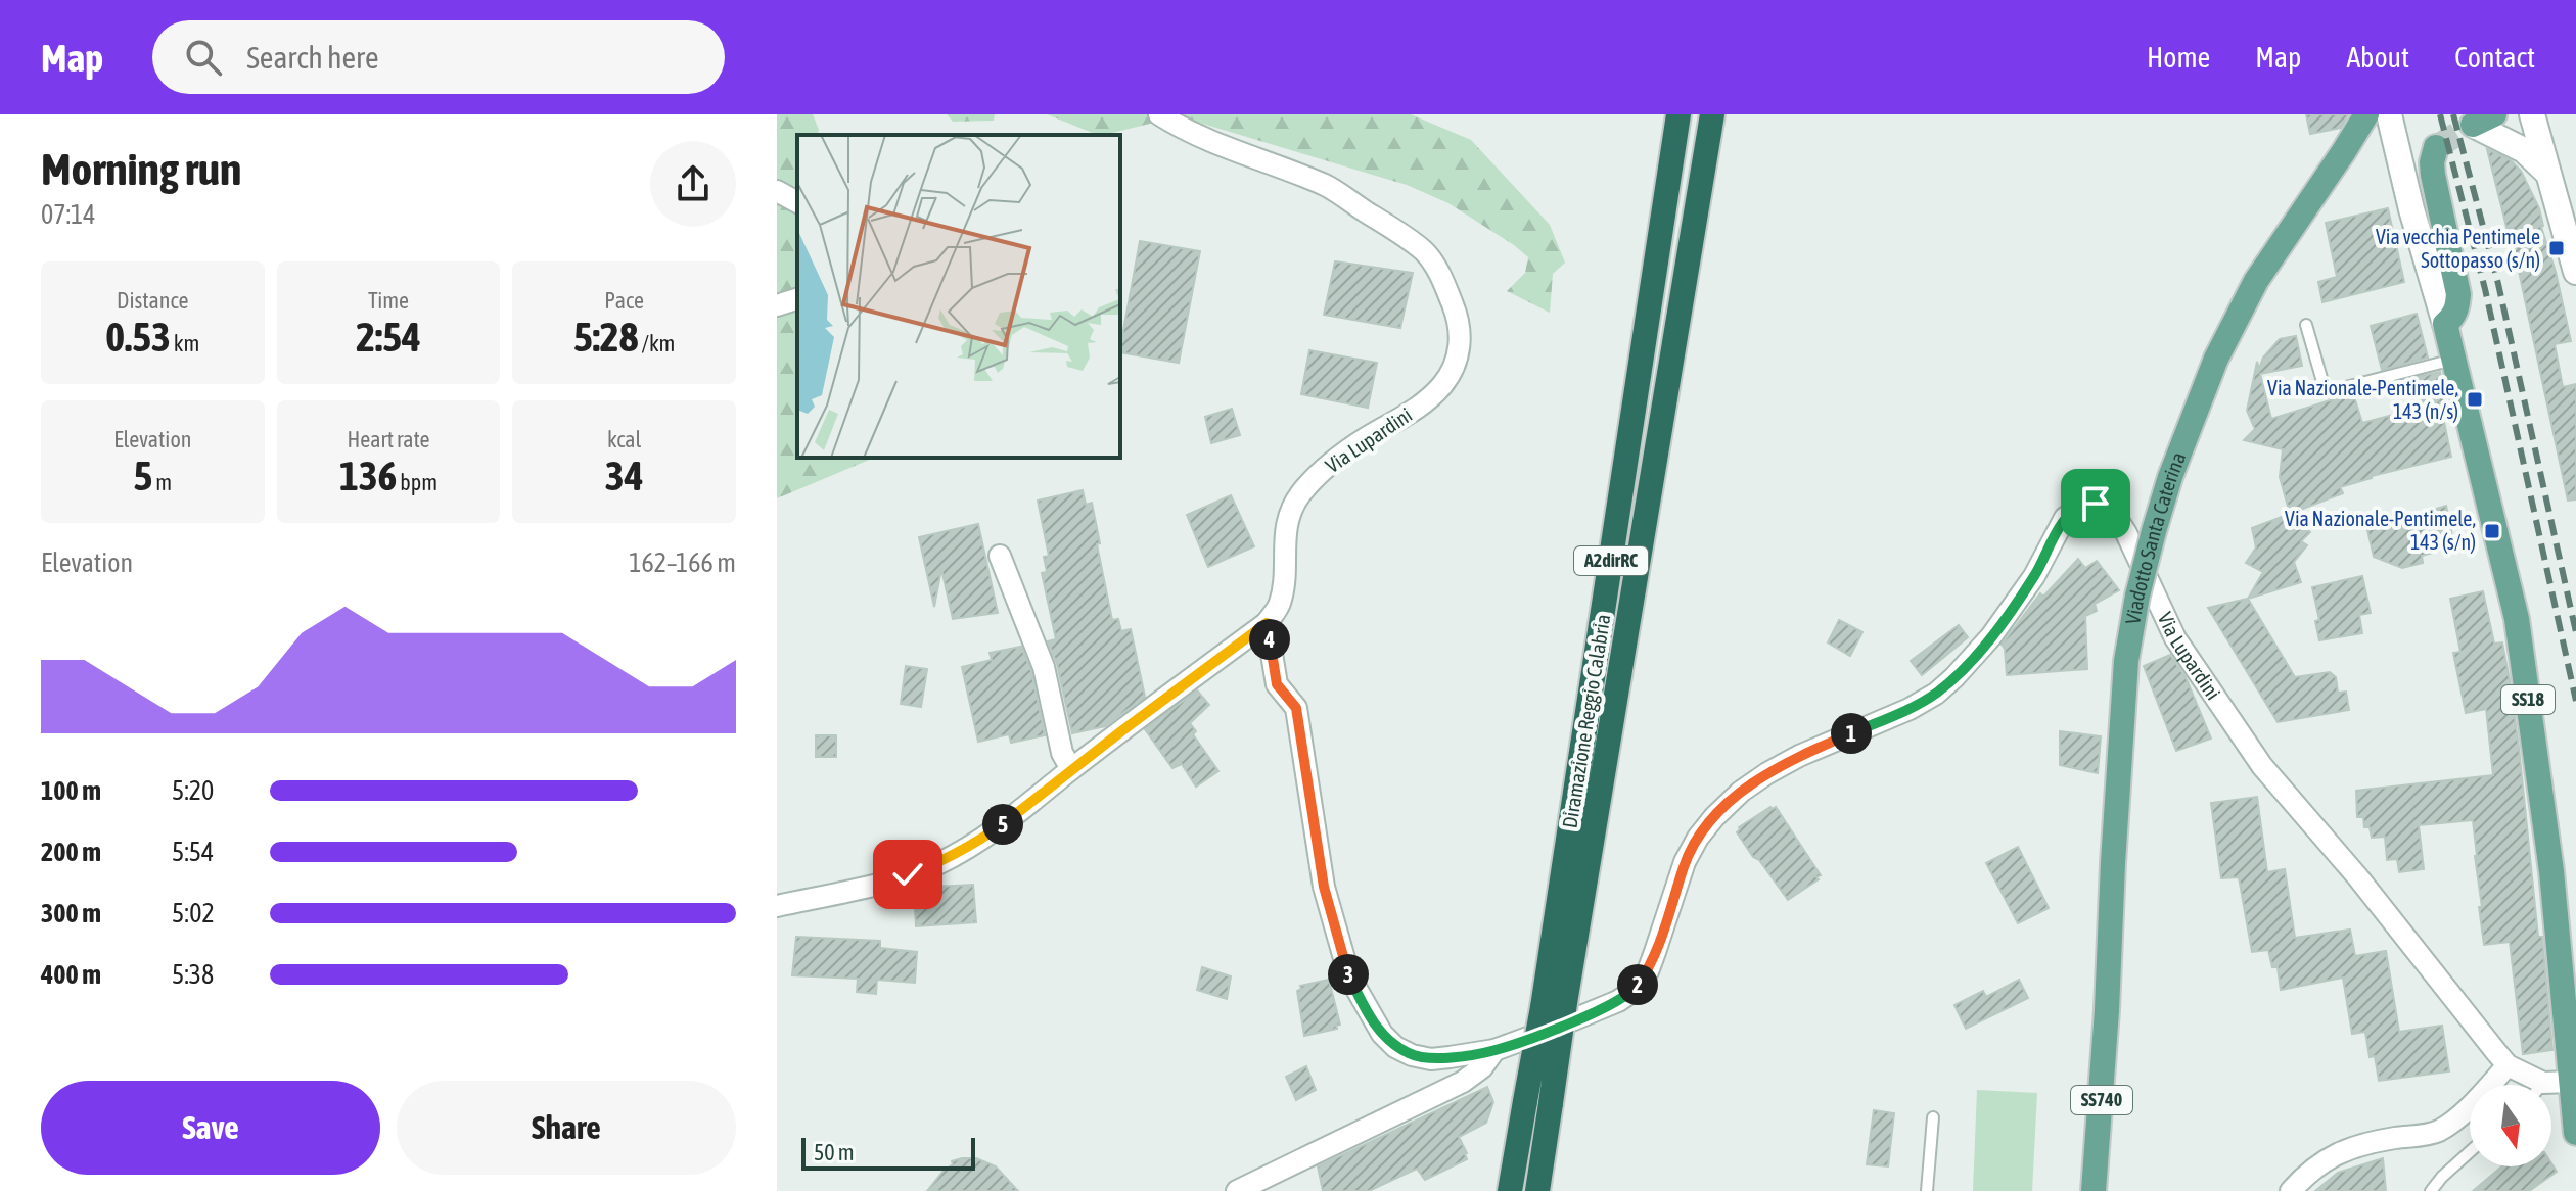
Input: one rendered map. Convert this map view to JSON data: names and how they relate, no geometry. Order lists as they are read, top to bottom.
{
  "streets": {
    "highway": ["A2dirRC", "Diramazione Reggio Calabria"],
    "main road": ["Viadotto Santa Caterina", "SS18", "SS740"],
    "street": ["Via Lupardini"]
  },
  "crossings": [
    ["Via Lupardini", "SS18"]
  ],
  "places": {
    "transit": ["Via vecchia Pentimele Sottopasso (s/n)", "Via Nazionale-Pentimele, 143 (n/s)", "Via Nazionale-Pentimele, 143 (s/n)"]
  },
  "scale_bar": "50 m",
  "north": "bottom",
  "page": {
    "header": "Map",
    "search": "Search here",
    "nav": [
      "Home",
      "Map",
      "About",
      "Contact"
    ],
    "heading": ["Morning run", "07:14"],
    "stats": [
      ["Distance", "0.53 km"],
      ["Time", "2:54"],
      ["Pace", "5:28 /km"],
      ["Elevation", "5 m"],
      ["Heart rate", "136 bpm"],
      ["kcal", "34"]
    ],
    "chart": ["Elevation", "162–166 m"],
    "pins": [
      "4",
      "1",
      "5",
      "3",
      "2"
    ],
    "list": [
      {
        "name": "100 m",
        "note": "5:20"
      },
      {
        "name": "200 m",
        "note": "5:54"
      },
      {
        "name": "300 m",
        "note": "5:02"
      },
      {
        "name": "400 m",
        "note": "5:38"
      }
    ],
    "buttons": ["Save", "Share"],
    "scale": "50 m"
  }
}
